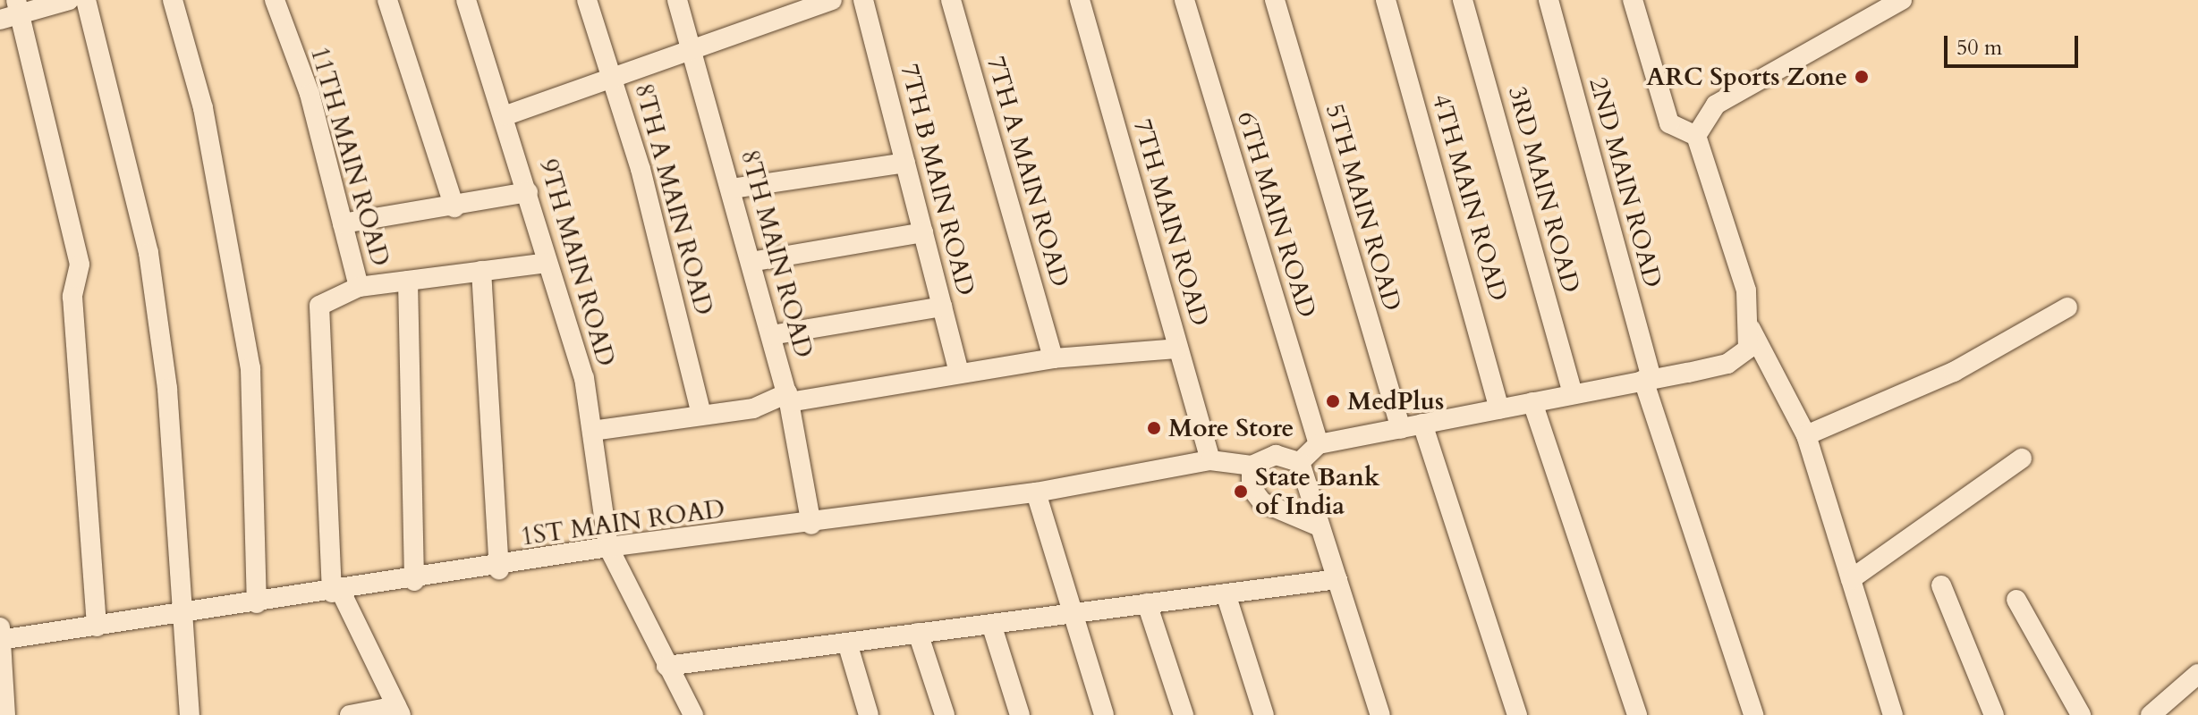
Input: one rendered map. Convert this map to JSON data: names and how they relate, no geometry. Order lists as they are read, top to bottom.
{
  "streets": {
    "street": [
      "11TH MAIN ROAD",
      "7TH A MAIN ROAD",
      "7TH B MAIN ROAD",
      "2ND MAIN ROAD",
      "3RD MAIN ROAD",
      "4TH MAIN ROAD",
      "8TH A MAIN ROAD",
      "5TH MAIN ROAD",
      "6TH MAIN ROAD",
      "7TH MAIN ROAD",
      "8TH MAIN ROAD",
      "9TH MAIN ROAD",
      "1ST MAIN ROAD"
    ]
  },
  "crossings": [
    ["7TH MAIN ROAD", "1ST MAIN ROAD"],
    ["8TH MAIN ROAD", "1ST MAIN ROAD"],
    ["9TH MAIN ROAD", "1ST MAIN ROAD"]
  ],
  "places": [
    "ARC Sports Zone",
    "MedPlus",
    "More Store",
    "State Bank of India"
  ],
  "scale_bar": "50 m"
}
